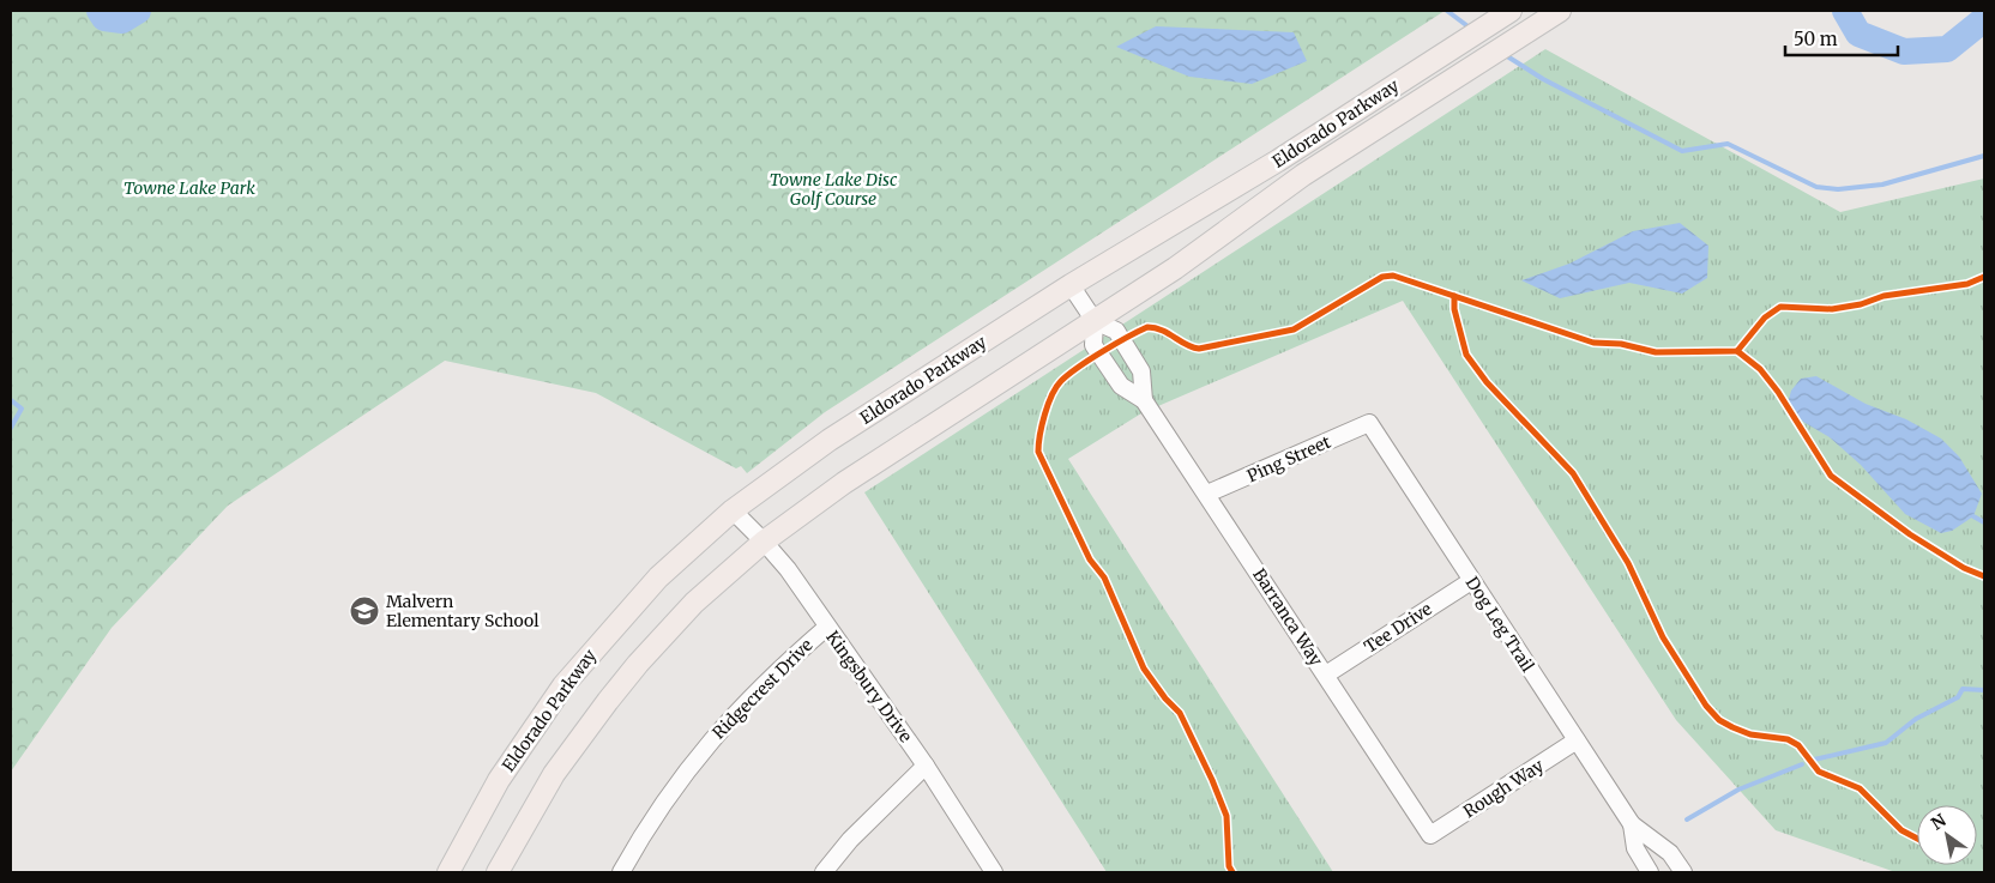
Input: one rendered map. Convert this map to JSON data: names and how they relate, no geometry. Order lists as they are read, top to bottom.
{
  "streets": {
    "main road": ["Eldorado Parkway"],
    "street": [
      "Ping Street",
      "Barranca Way",
      "Dog Leg Trail",
      "Tee Drive",
      "Kingsbury Drive",
      "Ridgecrest Drive",
      "Rough Way"
    ]
  },
  "crossings": [
    ["Eldorado Parkway", "Barranca Way"],
    ["Eldorado Parkway", "Kingsbury Drive"],
    ["Ping Street", "Barranca Way"],
    ["Ping Street", "Dog Leg Trail"],
    ["Barranca Way", "Tee Drive"],
    ["Barranca Way", "Rough Way"],
    ["Dog Leg Trail", "Tee Drive"],
    ["Dog Leg Trail", "Rough Way"],
    ["Kingsbury Drive", "Ridgecrest Drive"]
  ],
  "parks": ["Towne Lake Disc Golf Course", "Towne Lake Park"],
  "places": {
    "school or university": ["Malvern Elementary School"]
  },
  "scale_bar": "50 m",
  "north": "top left"
}
